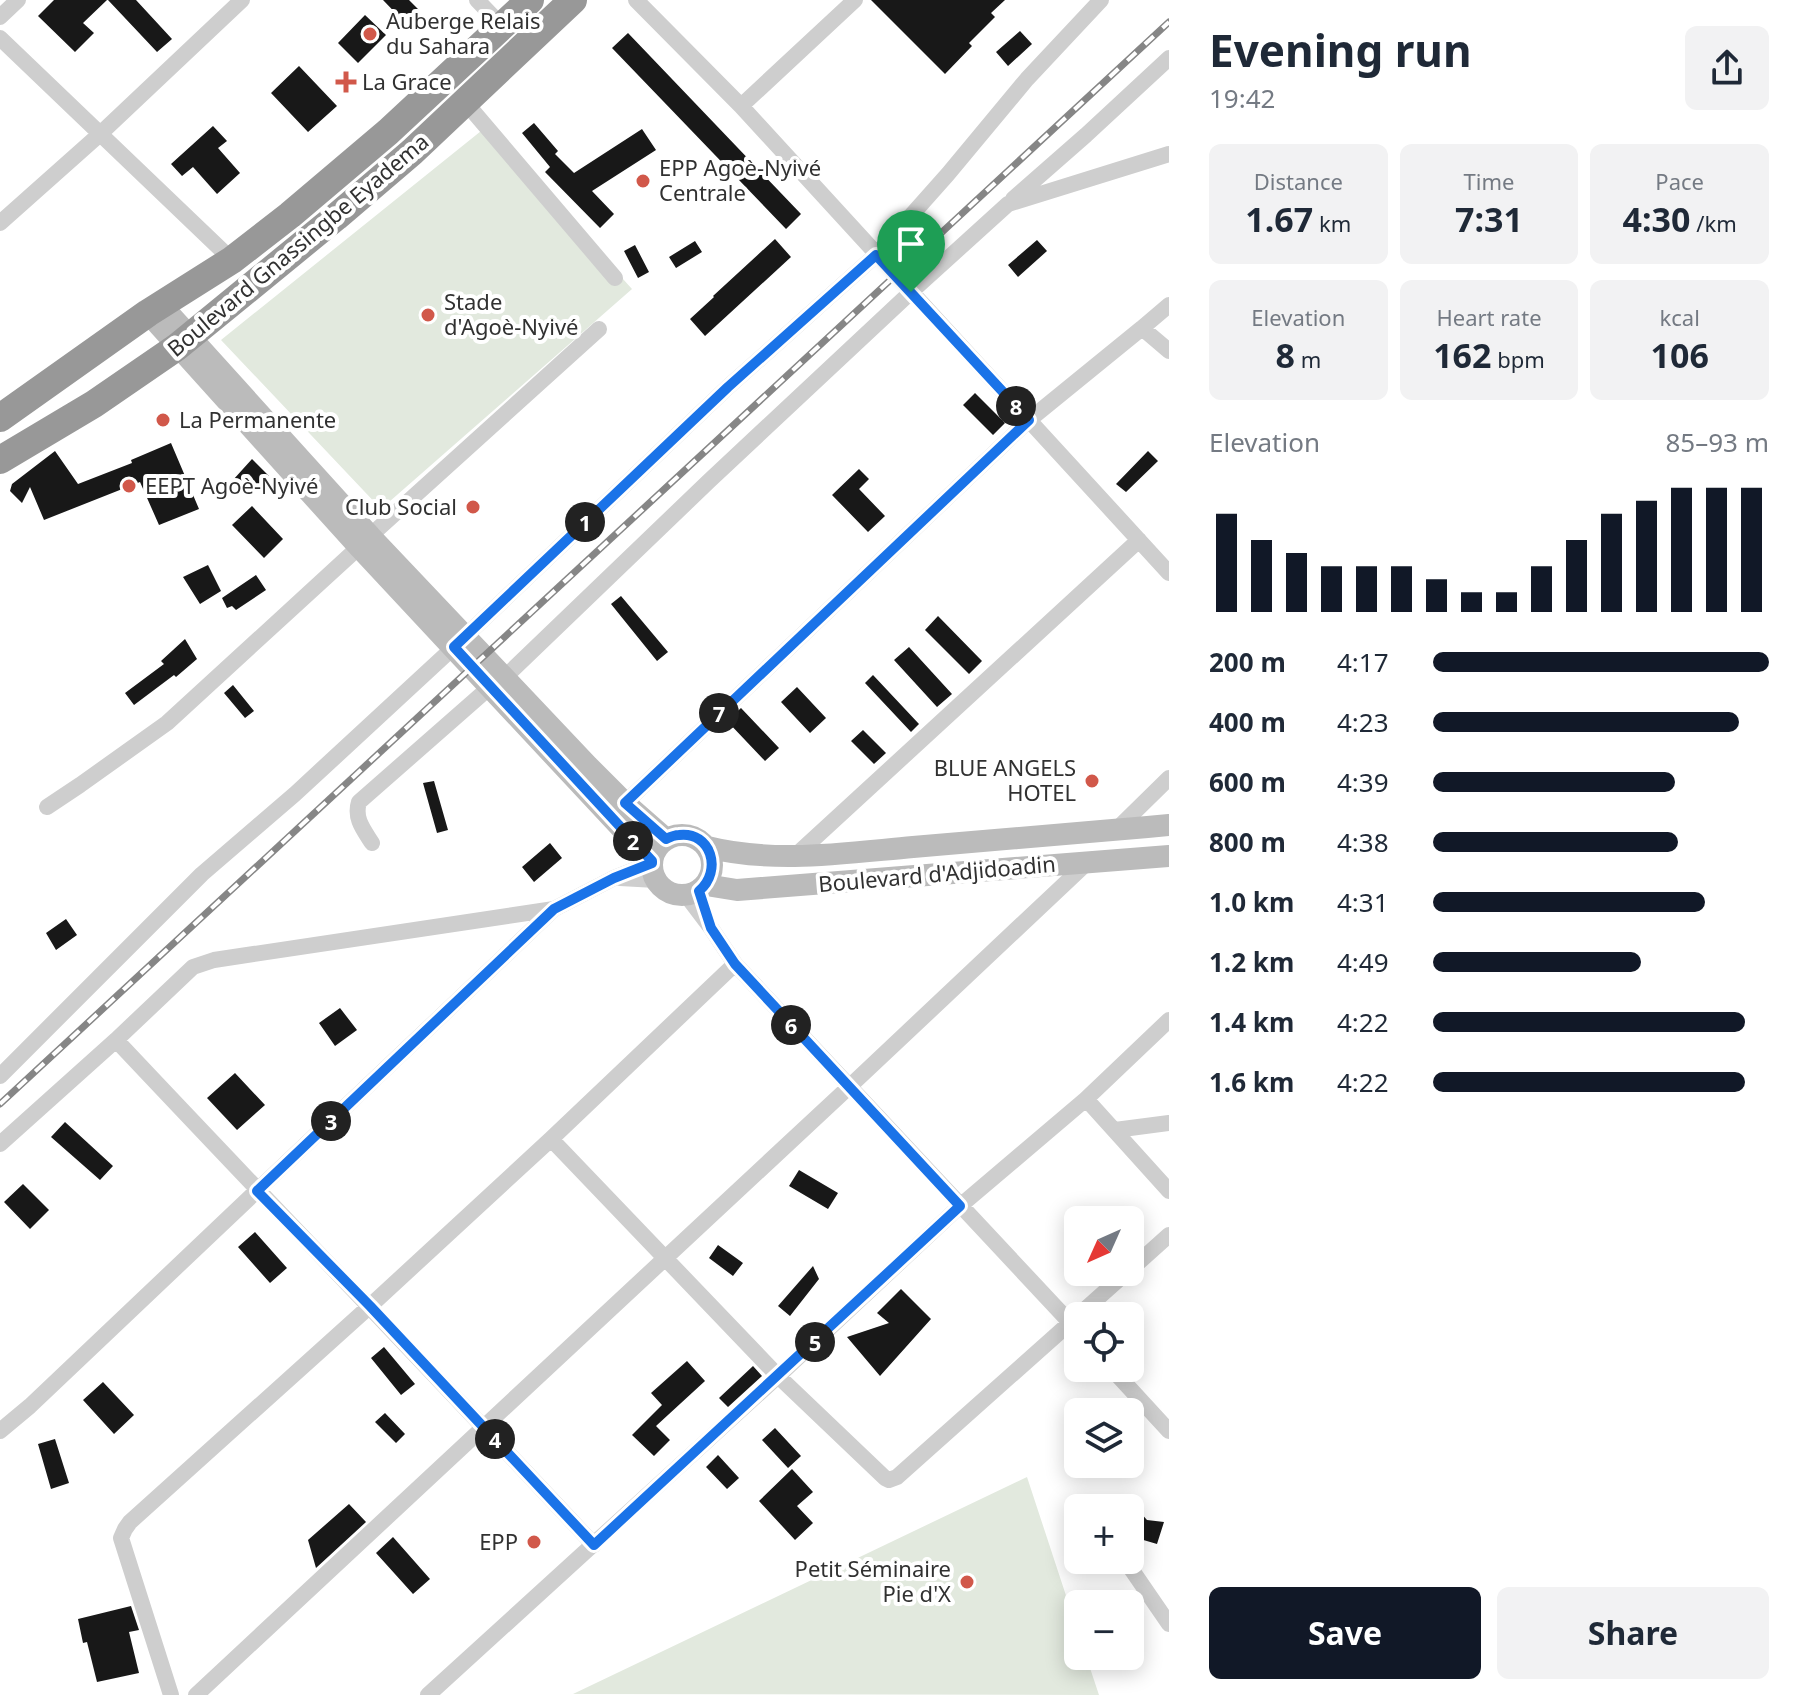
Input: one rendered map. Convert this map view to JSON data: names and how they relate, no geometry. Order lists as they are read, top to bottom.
{
  "streets": {
    "highway": ["Boulevard Gnassingbe Eyadema"],
    "main road": ["Boulevard d'Adjidoadin"]
  },
  "places": {
    "other": [
      "Auberge Relais du Sahara",
      "EPP Agoè-Nyivé Centrale",
      "Stade d'Agoè-Nyivé",
      "La Permanente",
      "EEPT Agoè-Nyivé",
      "Club Social",
      "BLUE ANGELS HOTEL",
      "EPP",
      "Petit Séminaire Pie d'X"
    ],
    "health": ["La Grace"]
  },
  "north": "bottom left",
  "page": {
    "heading": ["Evening run", "19:42"],
    "stats": [
      ["Distance", "1.67 km"],
      ["Time", "7:31"],
      ["Pace", "4:30 /km"],
      ["Elevation", "8 m"],
      ["Heart rate", "162 bpm"],
      ["kcal", "106"]
    ],
    "pins": [
      "8",
      "1",
      "7",
      "2",
      "6",
      "3",
      "5",
      "4"
    ],
    "chart": ["Elevation", "85–93 m"],
    "list": [
      {
        "name": "200 m",
        "note": "4:17"
      },
      {
        "name": "400 m",
        "note": "4:23"
      },
      {
        "name": "600 m",
        "note": "4:39"
      },
      {
        "name": "800 m",
        "note": "4:38"
      },
      {
        "name": "1.0 km",
        "note": "4:31"
      },
      {
        "name": "1.2 km",
        "note": "4:49"
      },
      {
        "name": "1.4 km",
        "note": "4:22"
      },
      {
        "name": "1.6 km",
        "note": "4:22"
      }
    ],
    "map_buttons": ["+", "−"],
    "buttons": ["Save", "Share"]
  }
}
